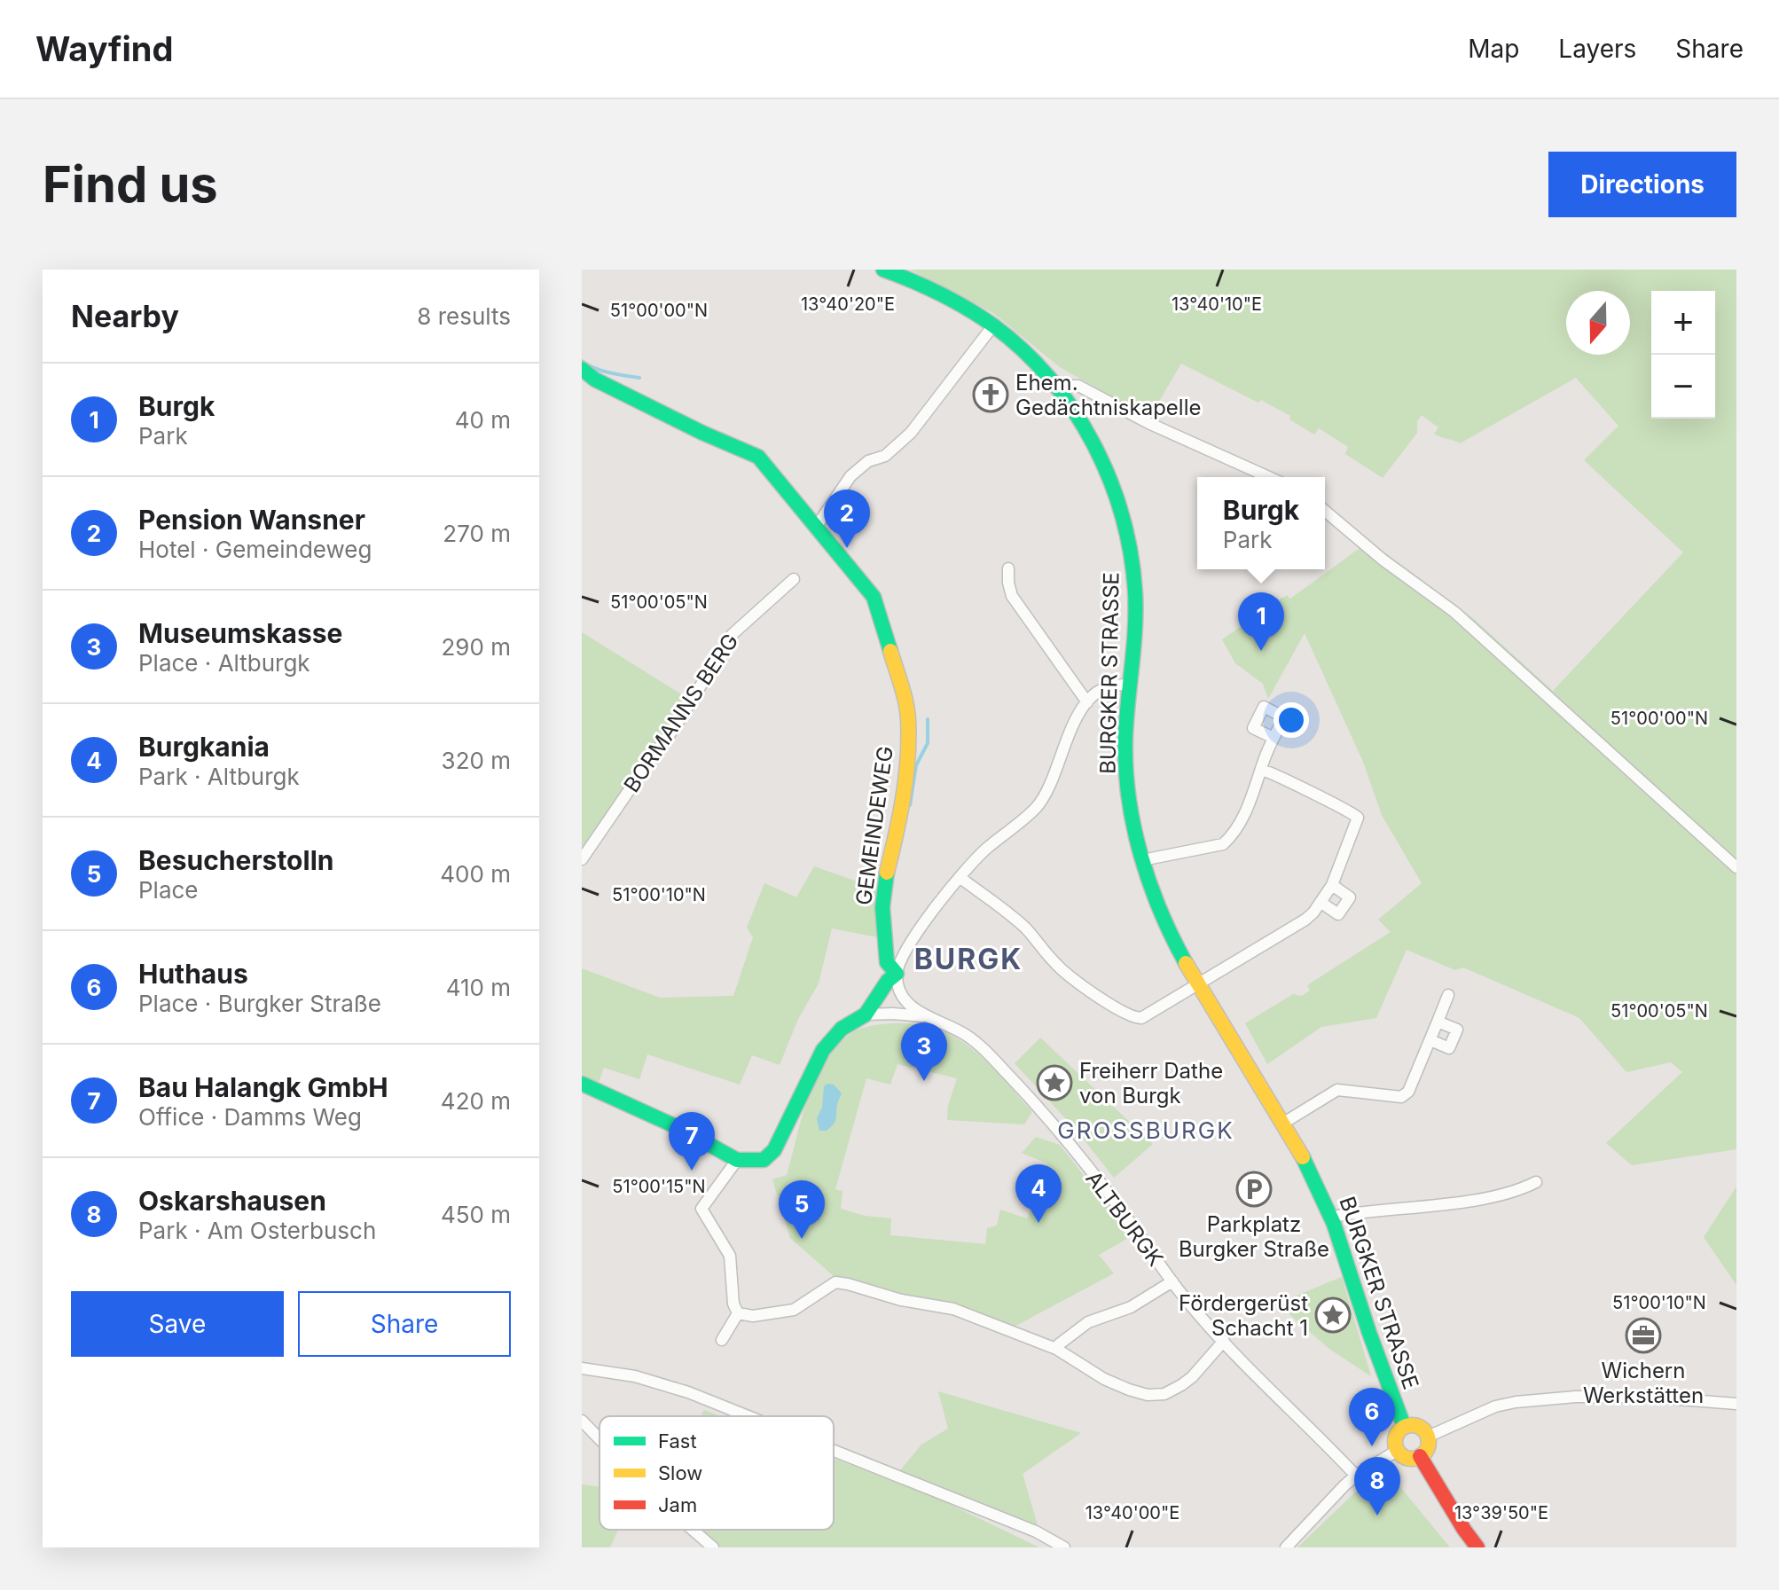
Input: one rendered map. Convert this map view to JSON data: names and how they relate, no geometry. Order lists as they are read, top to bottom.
{
  "streets": {
    "main road": ["BURGKER STRASSE", "GEMEINDEWEG"],
    "street": ["BORMANNS BERG", "ALTBURGK"]
  },
  "crossings": [
    ["GEMEINDEWEG", "ALTBURGK"]
  ],
  "districts": ["BURGK", "GROSSBURGK"],
  "places": {
    "church": ["Ehem. Gedächtniskapelle"],
    "place": ["Freiherr Dathe von Burgk", "Fördergerüst Schacht 1"],
    "parking": ["Parkplatz Burgker Straße"],
    "office": ["Wichern Werkstätten"]
  },
  "legend": ["Fast", "Slow", "Jam"],
  "north": "bottom",
  "page": {
    "header": "Wayfind",
    "nav": ["Map", "Layers", "Share"],
    "buttons": [
      "Directions",
      ["Save", "Share"]
    ],
    "title": "Find us",
    "heading": ["Nearby", "8 results"],
    "map_buttons": ["+", "−"],
    "list": [
      {
        "mark": "1",
        "name": "Burgk",
        "note": "Park",
        "value": "40 m"
      },
      {
        "mark": "2",
        "name": "Pension Wansner",
        "note": "Hotel · Gemeindeweg",
        "value": "270 m"
      },
      {
        "mark": "3",
        "name": "Museumskasse",
        "note": "Place · Altburgk",
        "value": "290 m"
      },
      {
        "mark": "4",
        "name": "Burgkania",
        "note": "Park · Altburgk",
        "value": "320 m"
      },
      {
        "mark": "5",
        "name": "Besucherstolln",
        "note": "Place",
        "value": "400 m"
      },
      {
        "mark": "6",
        "name": "Huthaus",
        "note": "Place · Burgker Straße",
        "value": "410 m"
      },
      {
        "mark": "7",
        "name": "Bau Halangk GmbH",
        "note": "Office · Damms Weg",
        "value": "420 m"
      },
      {
        "mark": "8",
        "name": "Oskarshausen",
        "note": "Park · Am Osterbusch",
        "value": "450 m"
      }
    ],
    "popup": ["Burgk", "Park"],
    "pins": [
      "2",
      "1",
      "3",
      "7",
      "4",
      "5",
      "6",
      "8"
    ]
  },
  "coordinates": [
    "13°40'20\"E",
    "13°40'10\"E",
    "51°00'00\"N",
    "51°00'05\"N",
    "51°00'10\"N",
    "51°00'15\"N",
    "13°40'00\"E",
    "13°39'50\"E"
  ]
}
